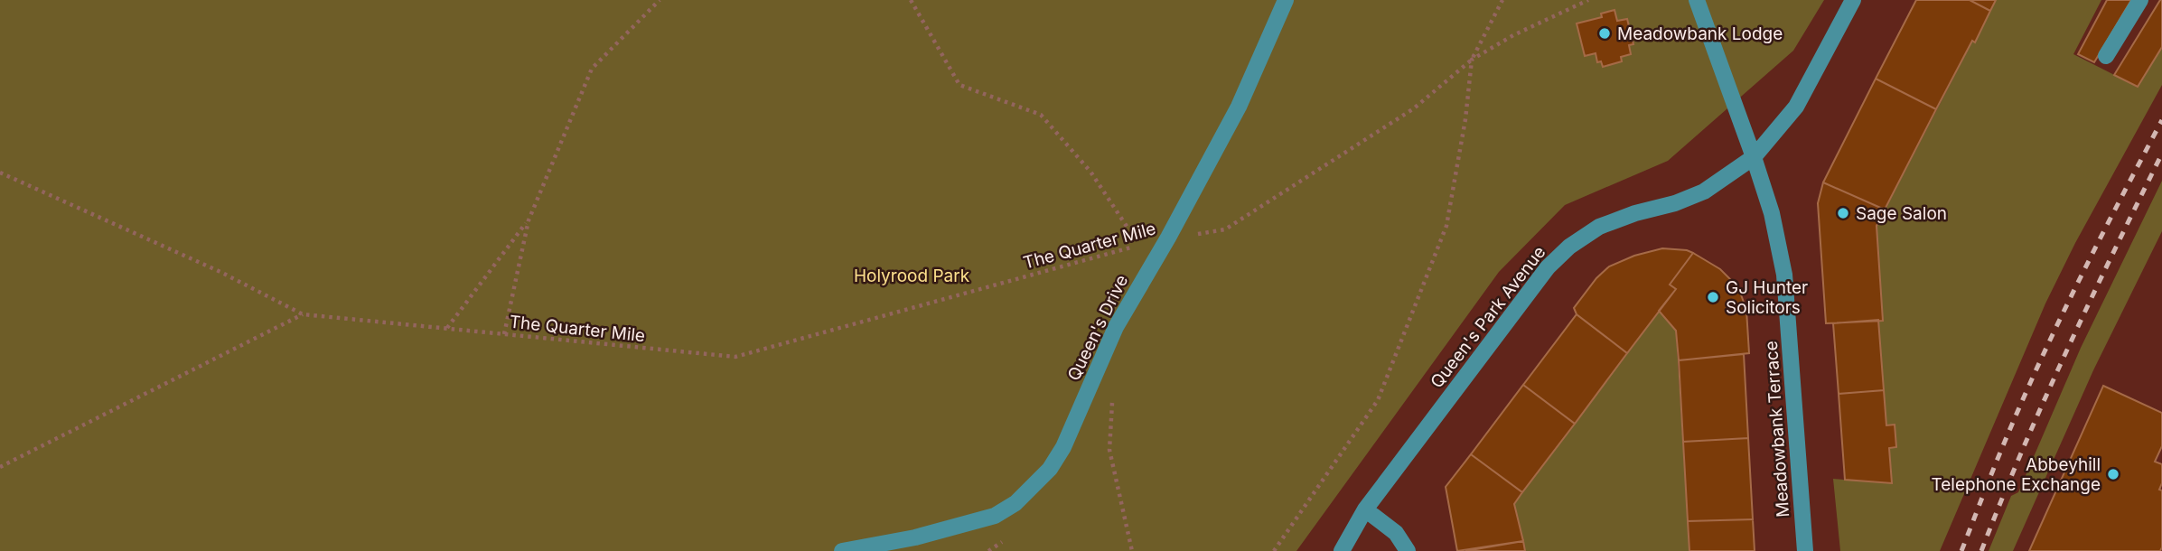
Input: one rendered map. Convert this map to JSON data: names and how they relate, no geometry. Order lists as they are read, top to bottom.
{
  "streets": {
    "street": ["Queen's Park Avenue", "Queen's Drive", "Meadowbank Terrace"],
    "path": ["The Quarter Mile"]
  },
  "crossings": [
    ["The Quarter Mile", "Queen's Drive"],
    ["Queen's Park Avenue", "Meadowbank Terrace"]
  ],
  "parks": ["Holyrood Park"],
  "places": [
    "Meadowbank Lodge",
    "Sage Salon",
    "GJ Hunter Solicitors",
    "Abbeyhill Telephone Exchange"
  ]
}
